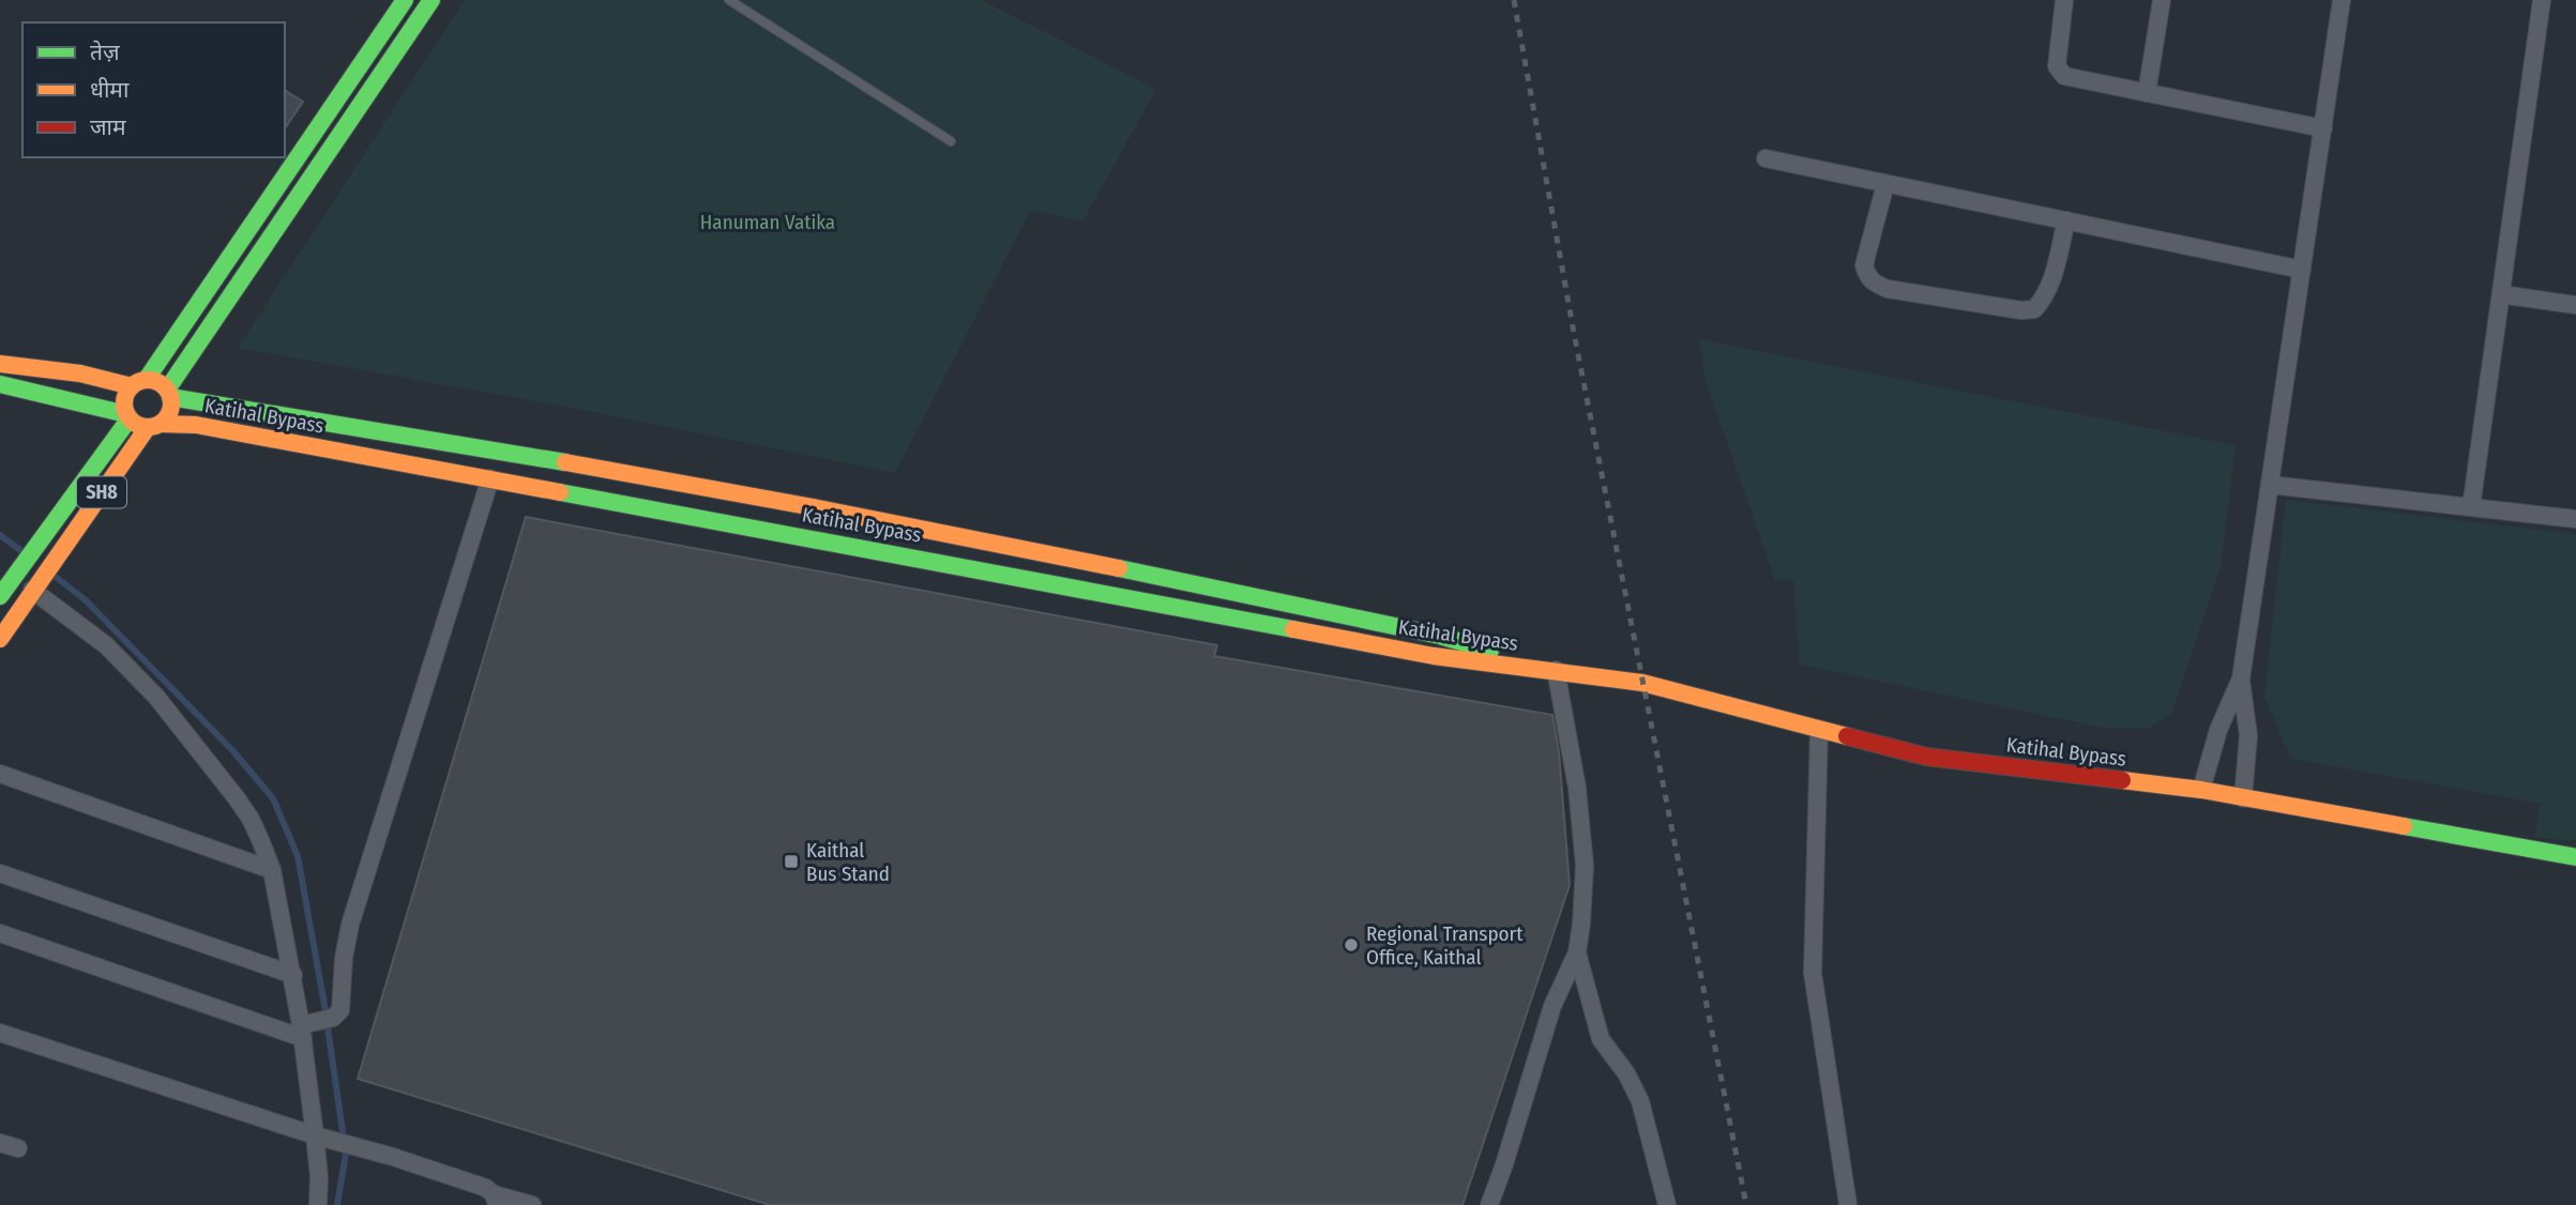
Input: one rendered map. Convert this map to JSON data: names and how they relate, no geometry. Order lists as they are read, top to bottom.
{
  "streets": {
    "main road": ["Katihal Bypass", "SH8"]
  },
  "crossings": [
    ["Katihal Bypass", "SH8"]
  ],
  "parks": ["Hanuman Vatika"],
  "places": {
    "transit": ["Kaithal Bus Stand"],
    "other": ["Regional Transport Office, Kaithal"]
  },
  "legend": ["तेज़", "धीमा", "जाम"]
}
